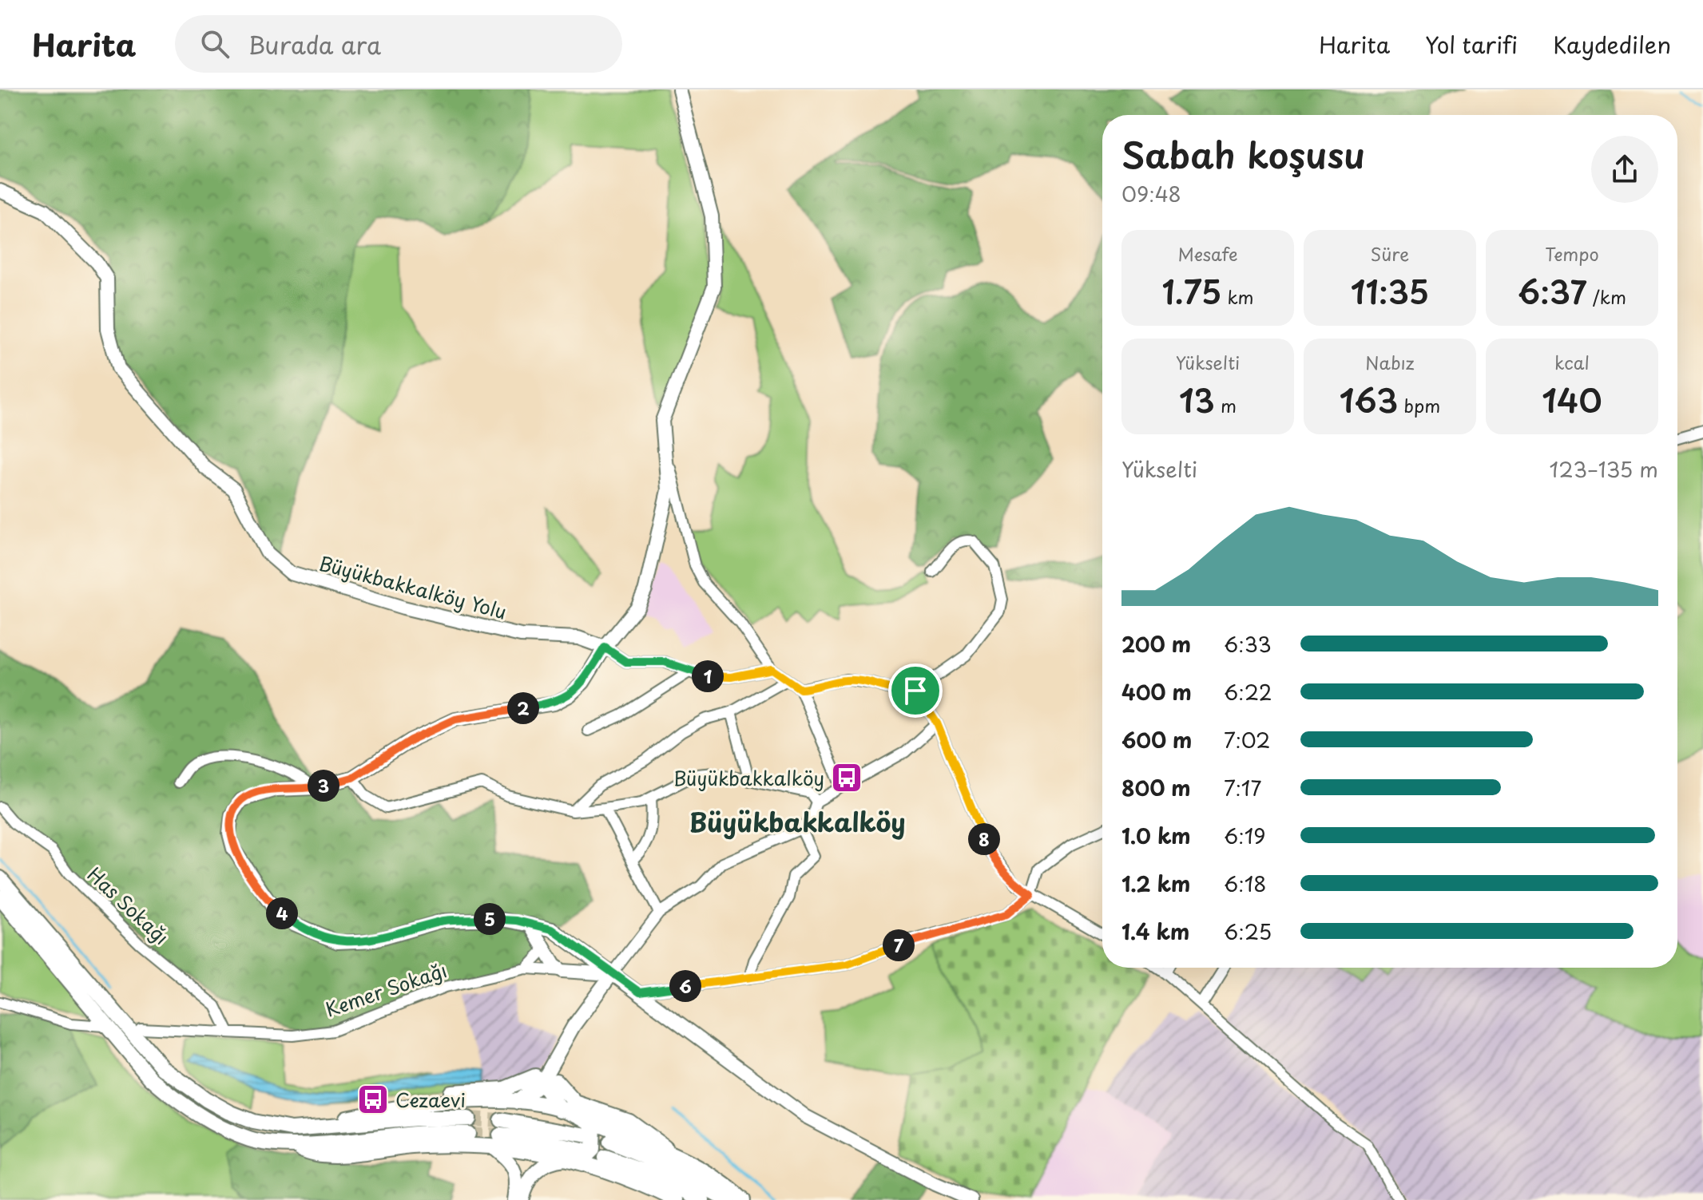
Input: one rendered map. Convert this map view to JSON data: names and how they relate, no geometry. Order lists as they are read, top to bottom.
{
  "streets": {
    "main road": ["Büyükbakkalköy Yolu", "Kemer Sokağı"],
    "street": ["Has Sokağı"]
  },
  "crossings": [
    ["Has Sokağı", "Kemer Sokağı"]
  ],
  "districts": ["Büyükbakkalköy"],
  "places": {
    "bus stop": ["Büyükbakkalköy", "Cezaevi"]
  },
  "page": {
    "header": "Harita",
    "search": "Burada ara",
    "nav": ["Harita", "Yol tarifi", "Kaydedilen"],
    "heading": ["Sabah koşusu", "09:48"],
    "stats": [
      ["Mesafe", "1.75 km"],
      ["Süre", "11:35"],
      ["Tempo", "6:37 /km"],
      ["Yükselti", "13 m"],
      ["Nabız", "163 bpm"],
      ["kcal", "140"]
    ],
    "chart": ["Yükselti", "123–135 m"],
    "list": [
      {
        "name": "200 m",
        "note": "6:33"
      },
      {
        "name": "400 m",
        "note": "6:22"
      },
      {
        "name": "600 m",
        "note": "7:02"
      },
      {
        "name": "800 m",
        "note": "7:17"
      },
      {
        "name": "1.0 km",
        "note": "6:19"
      },
      {
        "name": "1.2 km",
        "note": "6:18"
      },
      {
        "name": "1.4 km",
        "note": "6:25"
      }
    ],
    "pins": [
      "1",
      "2",
      "3",
      "8",
      "4",
      "5",
      "7",
      "6"
    ]
  }
}
